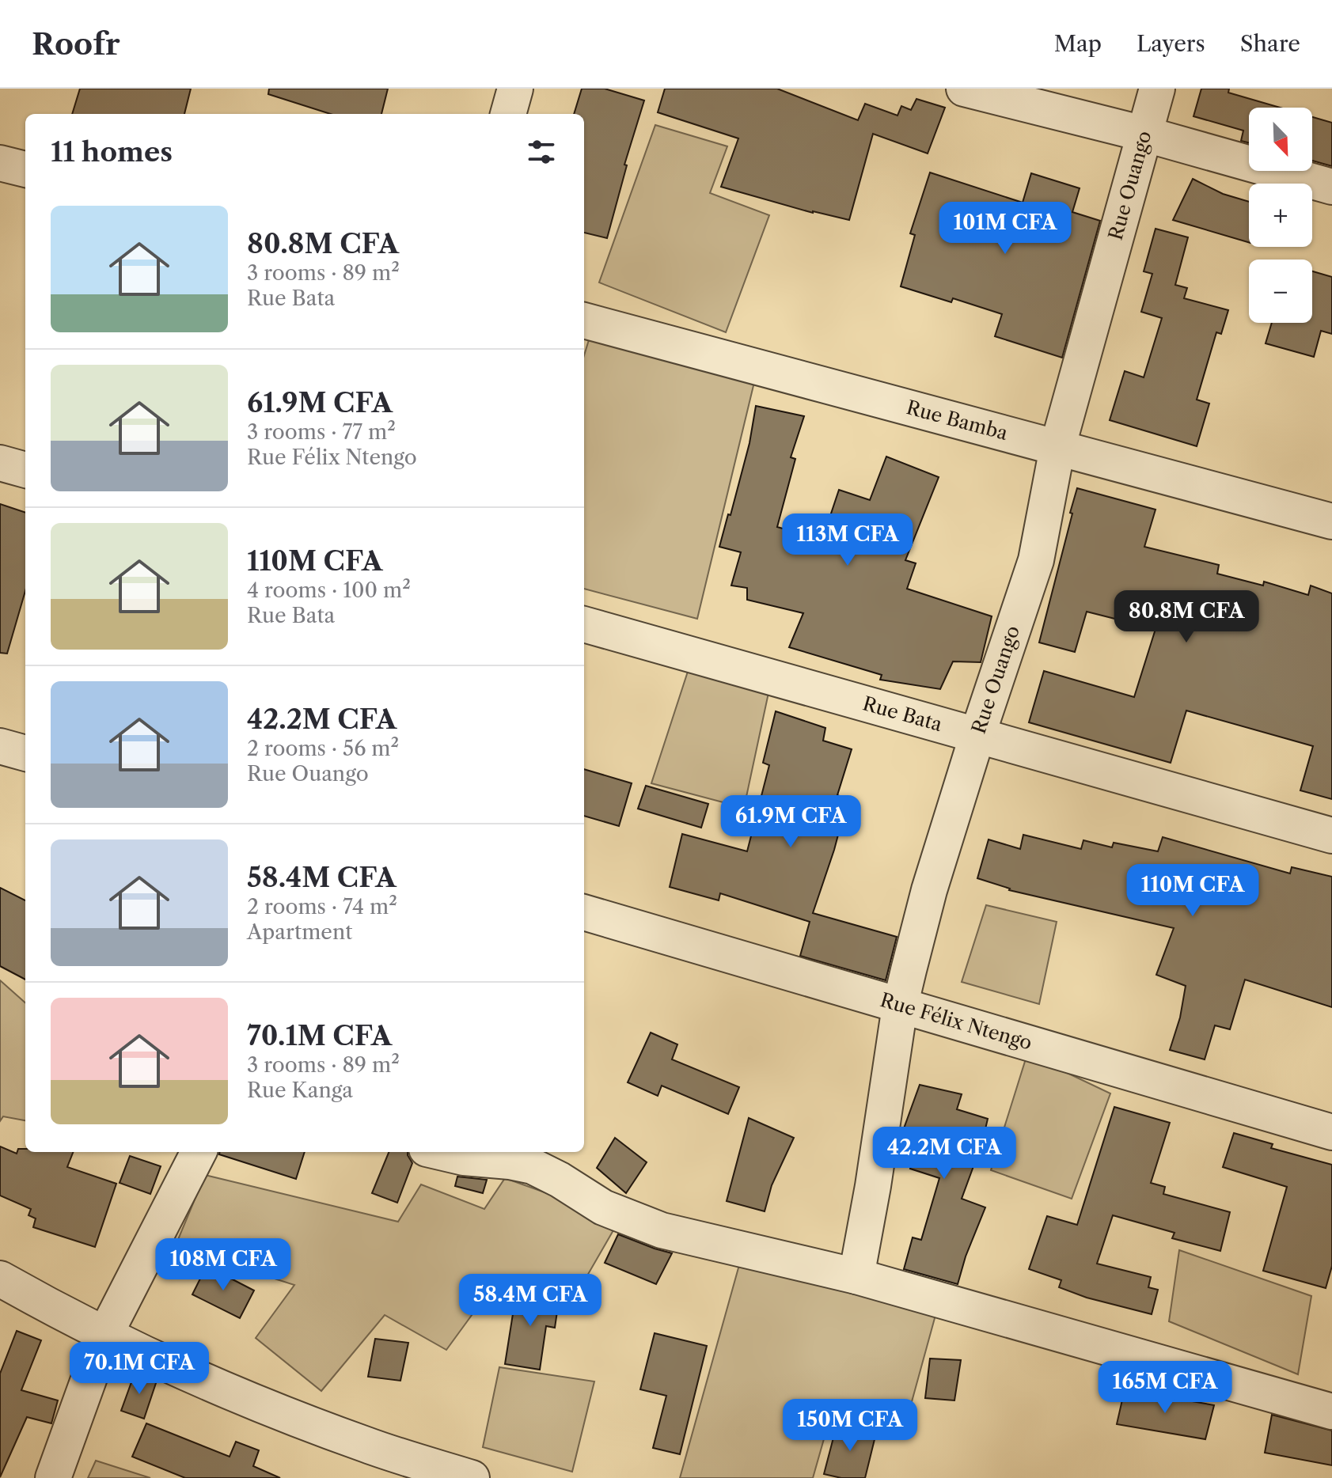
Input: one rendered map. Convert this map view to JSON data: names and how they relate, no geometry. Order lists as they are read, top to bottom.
{
  "streets": {
    "street": [
      "Rue Ouango",
      "Rue Bamba",
      "Rue Bata",
      "Rue Félix Ntengo"
    ]
  },
  "crossings": [
    ["Rue Ouango", "Rue Bamba"],
    ["Rue Ouango", "Rue Bata"],
    ["Rue Ouango", "Rue Félix Ntengo"]
  ],
  "north": "bottom right",
  "page": {
    "header": "Roofr",
    "nav": ["Map", "Layers", "Share"],
    "map_buttons": ["+", "−"],
    "heading": "11 homes",
    "list": [
      {
        "name": "80.8M CFA",
        "note": "3 rooms · 89 m² · Rue Bata"
      },
      {
        "name": "61.9M CFA",
        "note": "3 rooms · 77 m² · Rue Félix Ntengo"
      },
      {
        "name": "110M CFA",
        "note": "4 rooms · 100 m² · Rue Bata"
      },
      {
        "name": "42.2M CFA",
        "note": "2 rooms · 56 m² · Rue Ouango"
      },
      {
        "name": "58.4M CFA",
        "note": "2 rooms · 74 m² · Apartment"
      },
      {
        "name": "70.1M CFA",
        "note": "3 rooms · 89 m² · Rue Kanga"
      }
    ],
    "price": [
      "101M CFA",
      "113M CFA",
      "80.8M CFA",
      "61.9M CFA",
      "110M CFA",
      "42.2M CFA",
      "108M CFA",
      "58.4M CFA",
      "70.1M CFA",
      "165M CFA",
      "150M CFA"
    ]
  }
}
